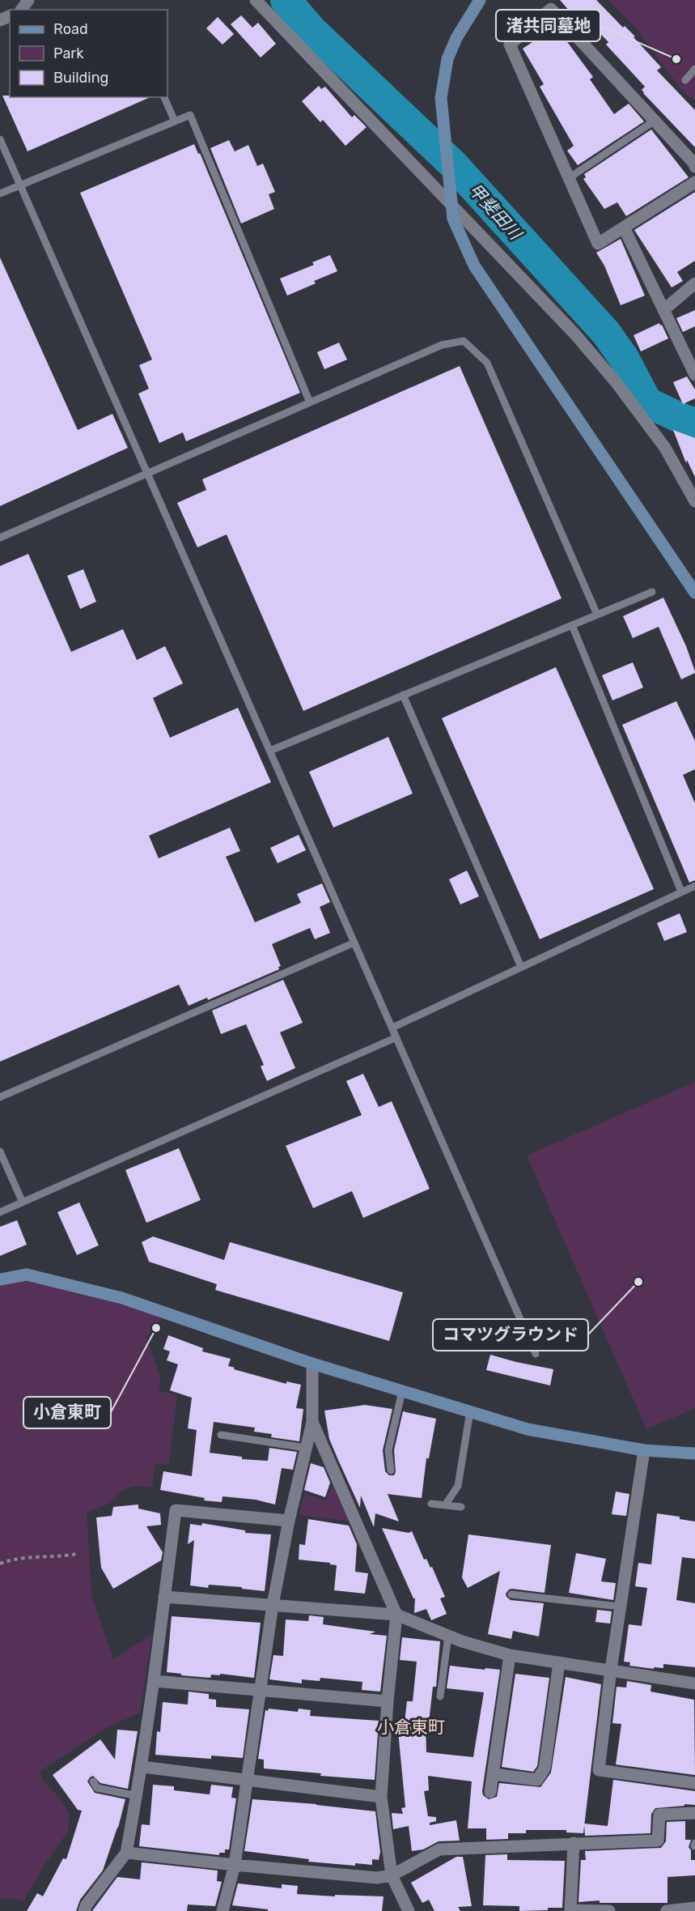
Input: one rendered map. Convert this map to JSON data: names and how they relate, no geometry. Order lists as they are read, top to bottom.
{
  "districts": ["小倉東町"],
  "water": ["甲斐田川"],
  "places": ["渚共同墓地", "コマツグラウンド", "小倉東町"],
  "legend": ["Road", "Park", "Building"]
}
